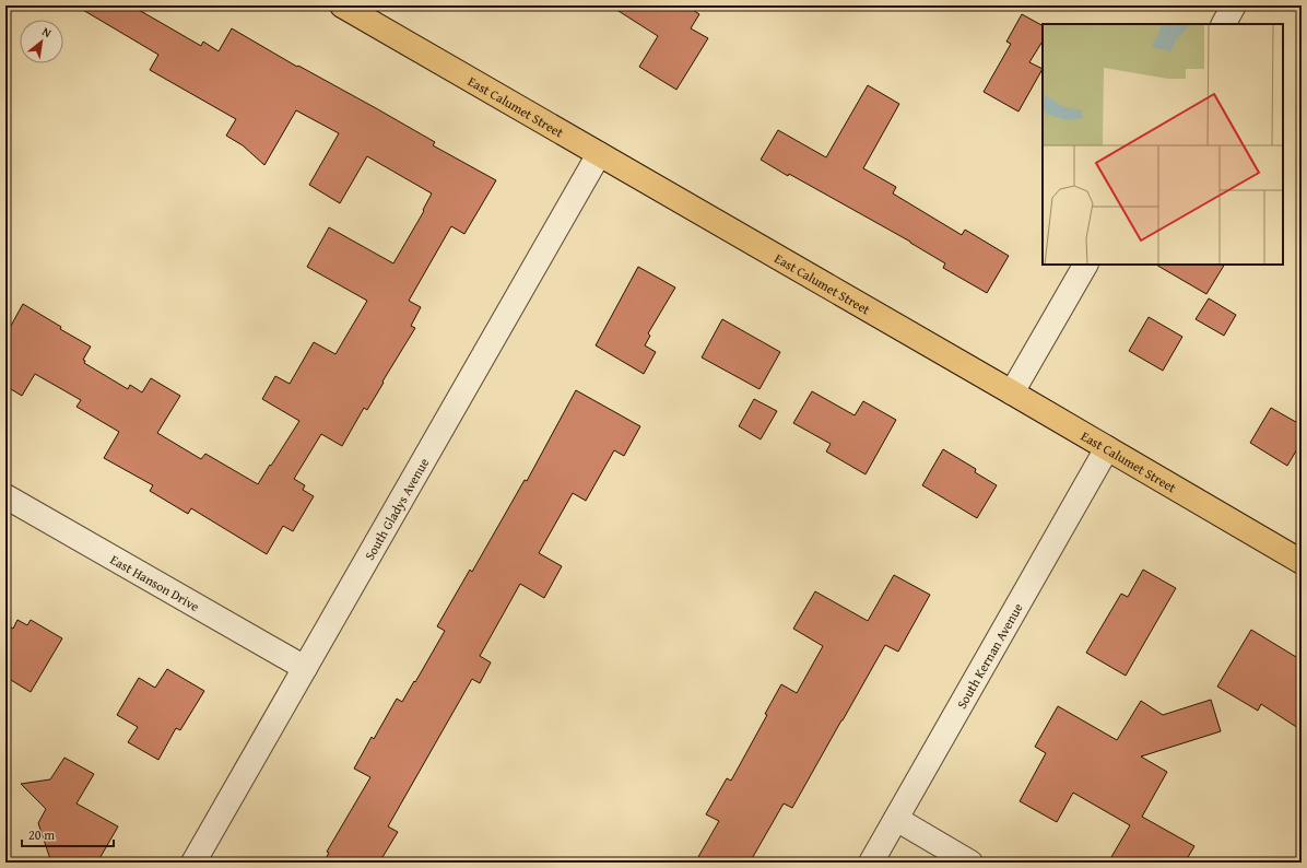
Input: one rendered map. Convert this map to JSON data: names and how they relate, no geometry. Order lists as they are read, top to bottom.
{
  "streets": {
    "main road": ["East Calumet Street"],
    "street": ["South Gladys Avenue", "East Hanson Drive", "South Kernan Avenue"]
  },
  "crossings": [
    ["East Calumet Street", "South Gladys Avenue"],
    ["East Calumet Street", "South Kernan Avenue"],
    ["South Gladys Avenue", "East Hanson Drive"]
  ],
  "scale_bar": "20 m",
  "north": "top right"
}
